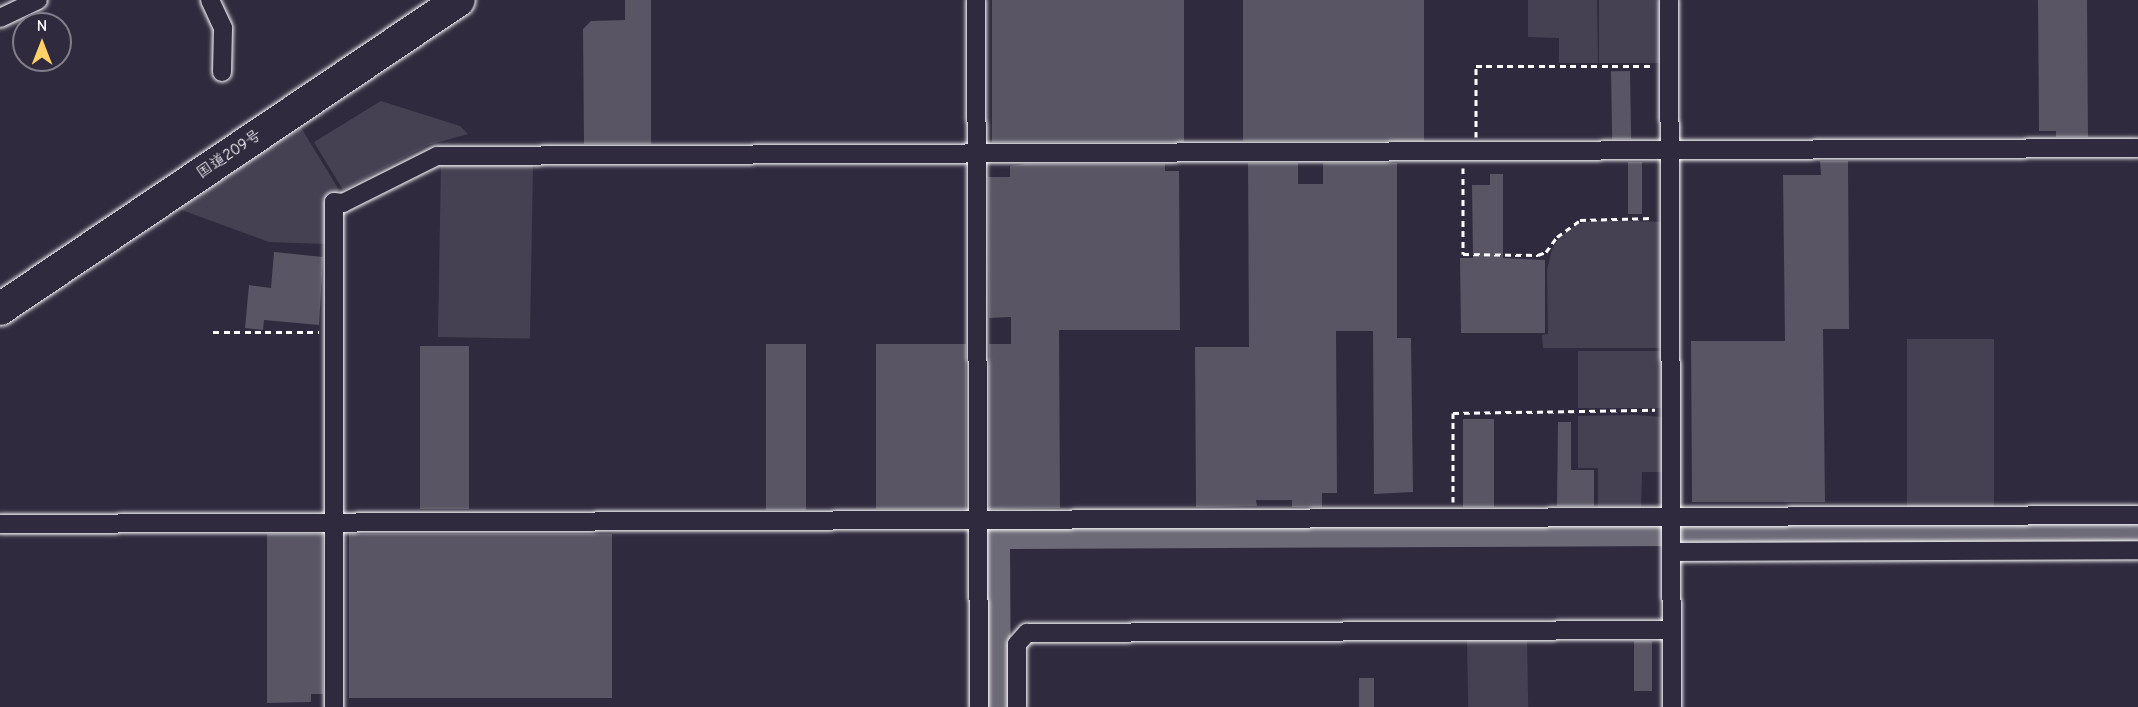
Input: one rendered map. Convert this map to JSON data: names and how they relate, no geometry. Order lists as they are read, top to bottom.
{
  "streets": {
    "highway": ["国道209号"]
  },
  "north": "top"
}
